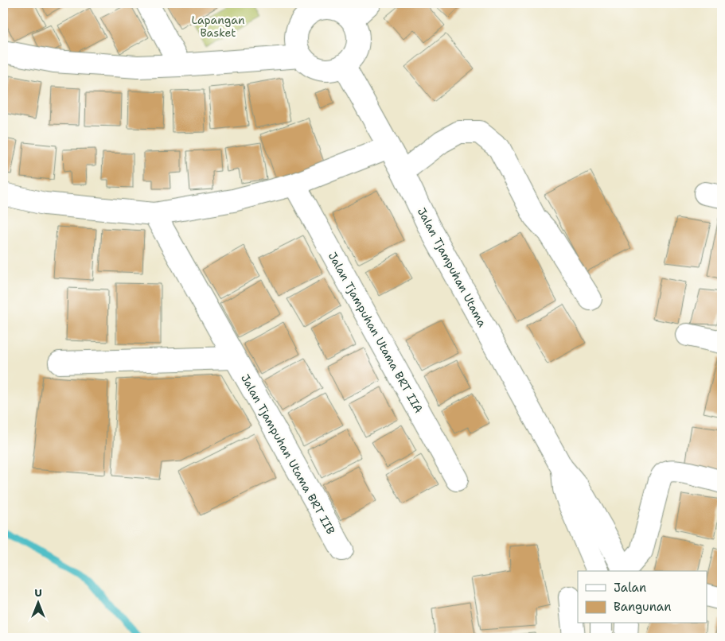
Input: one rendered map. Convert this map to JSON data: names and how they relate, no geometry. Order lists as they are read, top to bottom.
{
  "streets": {
    "street": ["Jalan Tjampuhan Utama", "Jalan Tjampuhan Utama BRT IIA", "Jalan Tjampuhan Utama BRT IIB"]
  },
  "parks": ["Lapangan Basket"],
  "legend": ["Jalan", "Bangunan"],
  "north": "top"
}
